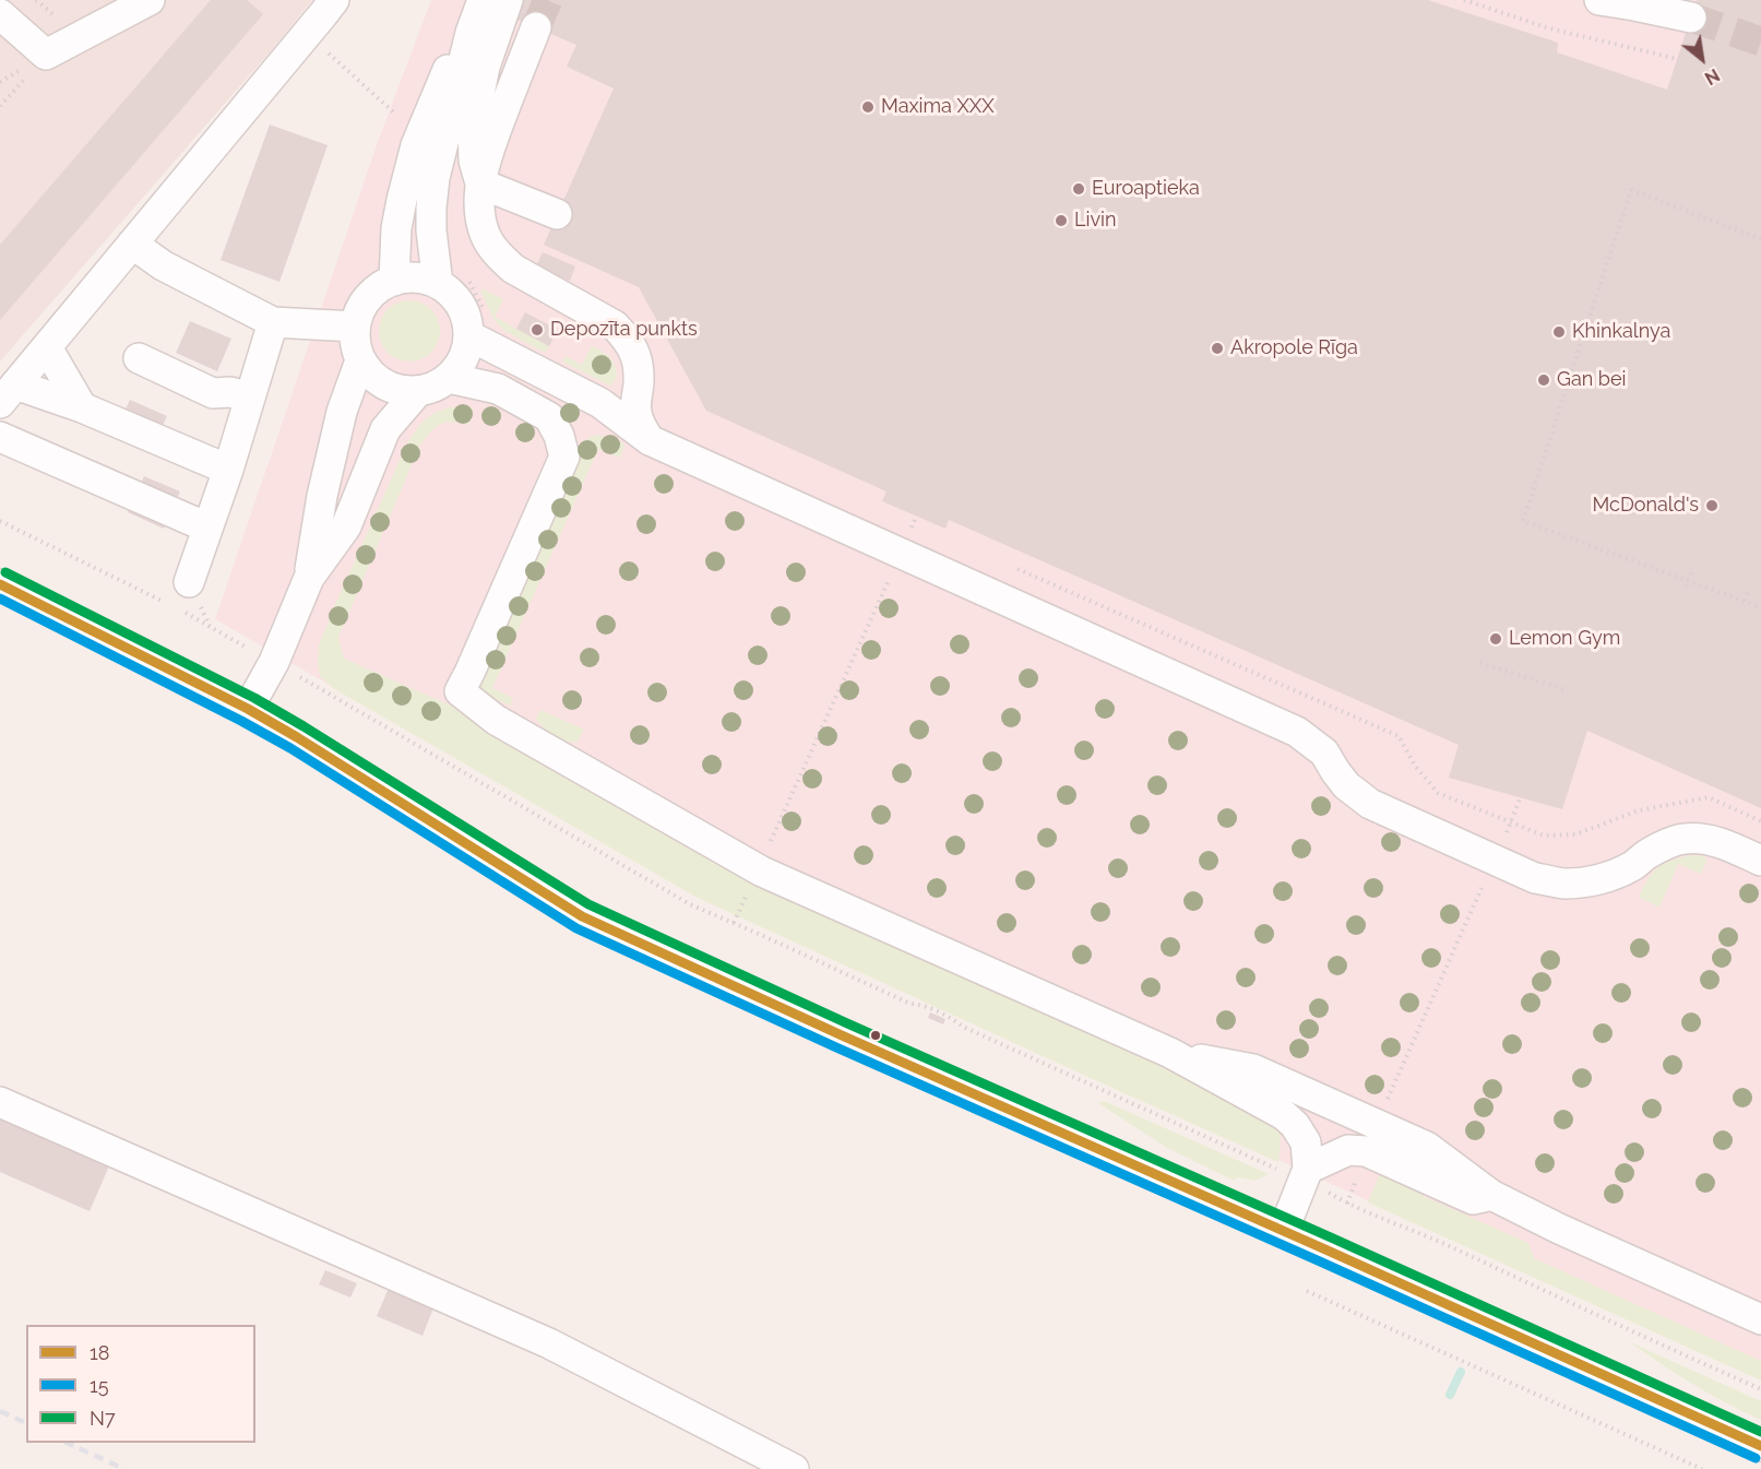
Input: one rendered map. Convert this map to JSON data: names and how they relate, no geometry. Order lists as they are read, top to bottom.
{
  "places": [
    "Maxima XXX",
    "Euroaptieka",
    "Livin",
    "Depozīta punkts",
    "Khinkalnya",
    "Akropole Rīga",
    "Gan bei",
    "McDonald's",
    "Lemon Gym"
  ],
  "lines": ["transit line N7", "transit line 18", "transit line 15"],
  "legend": ["18", "15", "N7"],
  "north": "bottom right"
}
